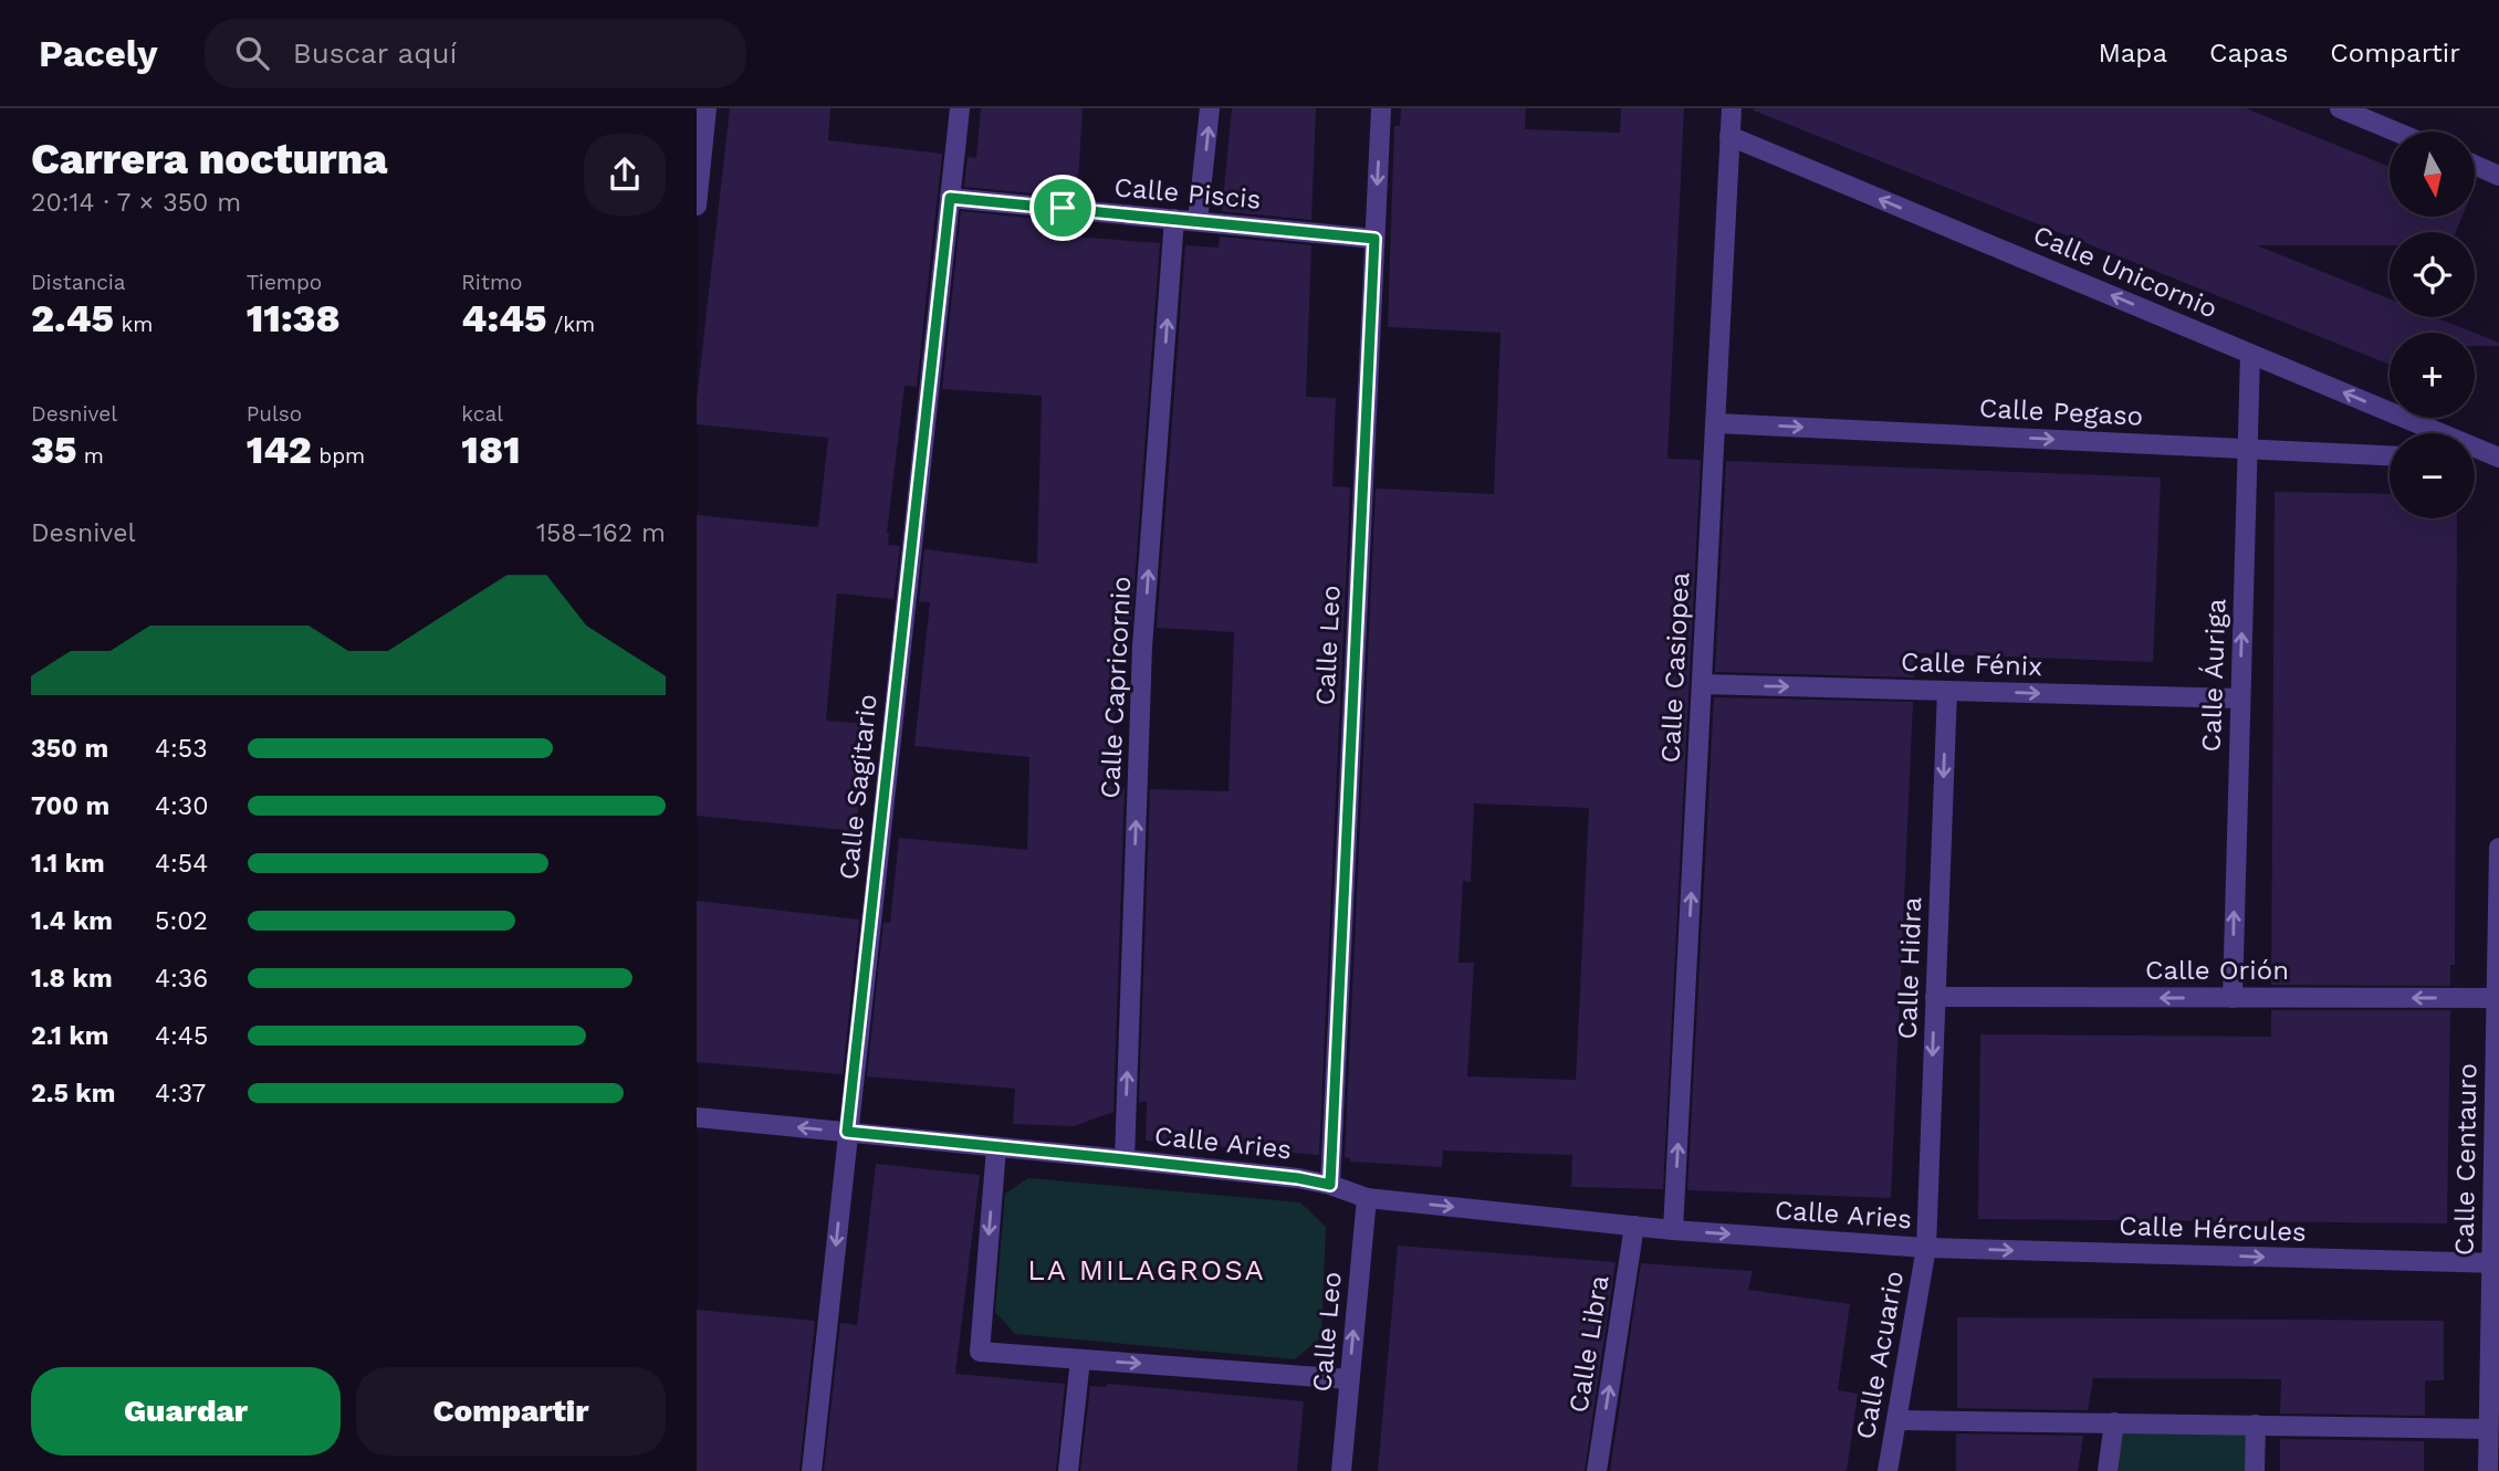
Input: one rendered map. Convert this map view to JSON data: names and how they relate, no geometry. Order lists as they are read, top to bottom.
{
  "streets": {
    "street": [
      "Calle Piscis",
      "Calle Unicornio",
      "Calle Pegaso",
      "Calle Leo",
      "Calle Fénix",
      "Calle Casiopea",
      "Calle Áuriga",
      "Calle Capricornio",
      "Calle Sagitario",
      "Calle Hidra",
      "Calle Orión",
      "Calle Aries",
      "Calle Centauro",
      "Calle Hércules",
      "Calle Libra",
      "Calle Acuario"
    ]
  },
  "crossings": [
    ["Calle Piscis", "Calle Leo"],
    ["Calle Piscis", "Calle Capricornio"],
    ["Calle Piscis", "Calle Sagitario"],
    ["Calle Unicornio", "Calle Casiopea"],
    ["Calle Unicornio", "Calle Áuriga"],
    ["Calle Pegaso", "Calle Casiopea"],
    ["Calle Pegaso", "Calle Áuriga"],
    ["Calle Leo", "Calle Aries"],
    ["Calle Fénix", "Calle Casiopea"],
    ["Calle Fénix", "Calle Áuriga"],
    ["Calle Fénix", "Calle Hidra"],
    ["Calle Casiopea", "Calle Aries"],
    ["Calle Áuriga", "Calle Orión"],
    ["Calle Capricornio", "Calle Aries"],
    ["Calle Sagitario", "Calle Aries"],
    ["Calle Hidra", "Calle Orión"],
    ["Calle Hidra", "Calle Aries"],
    ["Calle Hidra", "Calle Hércules"],
    ["Calle Hidra", "Calle Acuario"],
    ["Calle Orión", "Calle Centauro"],
    ["Calle Aries", "Calle Hércules"],
    ["Calle Aries", "Calle Libra"],
    ["Calle Aries", "Calle Acuario"],
    ["Calle Centauro", "Calle Hércules"],
    ["Calle Hércules", "Calle Acuario"]
  ],
  "one_way": [
    "Calle Unicornio",
    "Calle Pegaso",
    "Calle Fénix",
    "Calle Casiopea",
    "Calle Áuriga",
    "Calle Capricornio",
    "Calle Hidra",
    "Calle Orión",
    "Calle Libra"
  ],
  "districts": ["LA MILAGROSA"],
  "north": "bottom",
  "page": {
    "header": "Pacely",
    "search": "Buscar aquí",
    "nav": ["Mapa", "Capas", "Compartir"],
    "heading": ["Carrera nocturna", "20:14 · 7 × 350 m"],
    "map_buttons": ["+", "−"],
    "stats": [
      ["Distancia", "2.45 km"],
      ["Tiempo", "11:38"],
      ["Ritmo", "4:45 /km"],
      ["Desnivel", "35 m"],
      ["Pulso", "142 bpm"],
      ["kcal", "181"]
    ],
    "chart": ["Desnivel", "158–162 m"],
    "list": [
      {
        "name": "350 m",
        "note": "4:53"
      },
      {
        "name": "700 m",
        "note": "4:30"
      },
      {
        "name": "1.1 km",
        "note": "4:54"
      },
      {
        "name": "1.4 km",
        "note": "5:02"
      },
      {
        "name": "1.8 km",
        "note": "4:36"
      },
      {
        "name": "2.1 km",
        "note": "4:45"
      },
      {
        "name": "2.5 km",
        "note": "4:37"
      }
    ],
    "buttons": ["Guardar", "Compartir"]
  }
}
